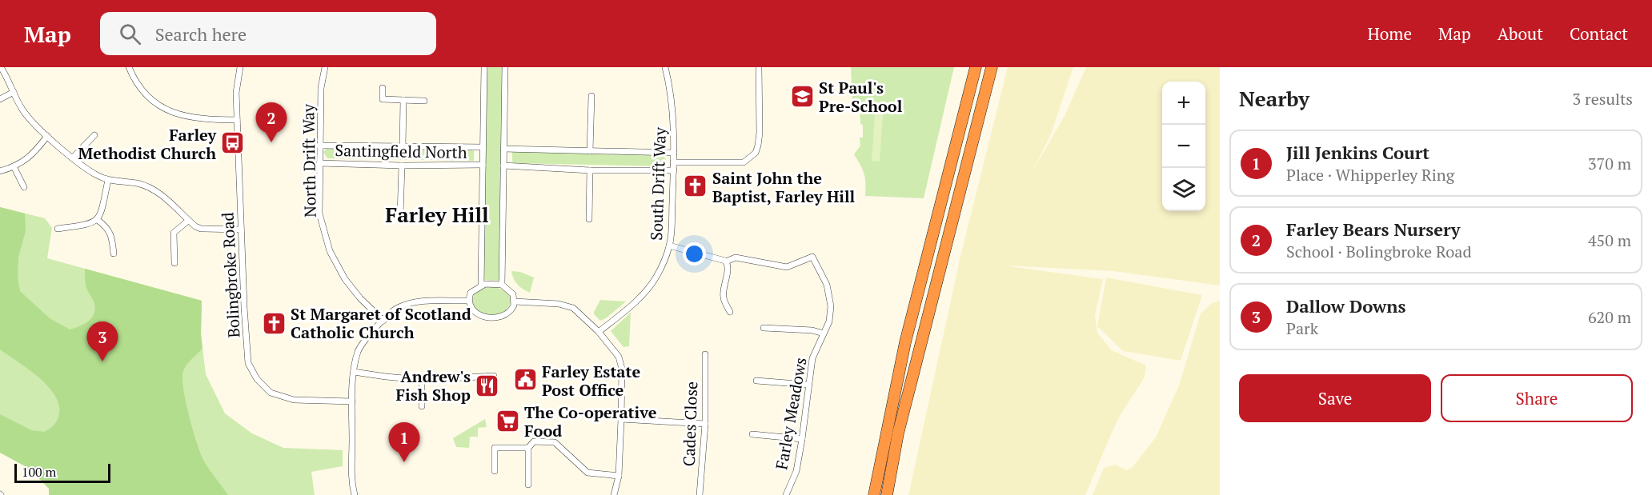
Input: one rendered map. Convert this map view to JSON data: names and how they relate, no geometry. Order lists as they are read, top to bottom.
{
  "streets": {
    "street": [
      "Santingfield North",
      "North Drift Way",
      "South Drift Way",
      "Bolingbroke Road",
      "Farley Meadows",
      "Cades Close"
    ]
  },
  "crossings": [
    ["Santingfield North", "North Drift Way"]
  ],
  "districts": ["Farley Hill"],
  "places": {
    "school or university": ["St Paul's Pre-School"],
    "bus stop": ["Farley Methodist Church"],
    "church": ["Saint John the Baptist, Farley Hill", "St Margaret of Scotland Catholic Church"],
    "public building": ["Farley Estate Post Office"],
    "restaurant": ["Andrew's Fish Shop"],
    "supermarket": ["The Co-operative Food"]
  },
  "scale_bar": "100 m",
  "page": {
    "header": "Map",
    "search": "Search here",
    "nav": [
      "Home",
      "Map",
      "About",
      "Contact"
    ],
    "heading": ["Nearby", "3 results"],
    "map_buttons": ["+", "−"],
    "pins": ["2", "3", "1"],
    "list": [
      {
        "mark": "1",
        "name": "Jill Jenkins Court",
        "note": "Place · Whipperley Ring",
        "value": "370 m"
      },
      {
        "mark": "2",
        "name": "Farley Bears Nursery",
        "note": "School · Bolingbroke Road",
        "value": "450 m"
      },
      {
        "mark": "3",
        "name": "Dallow Downs",
        "note": "Park",
        "value": "620 m"
      }
    ],
    "buttons": ["Save", "Share"],
    "scale": "100 m"
  }
}
